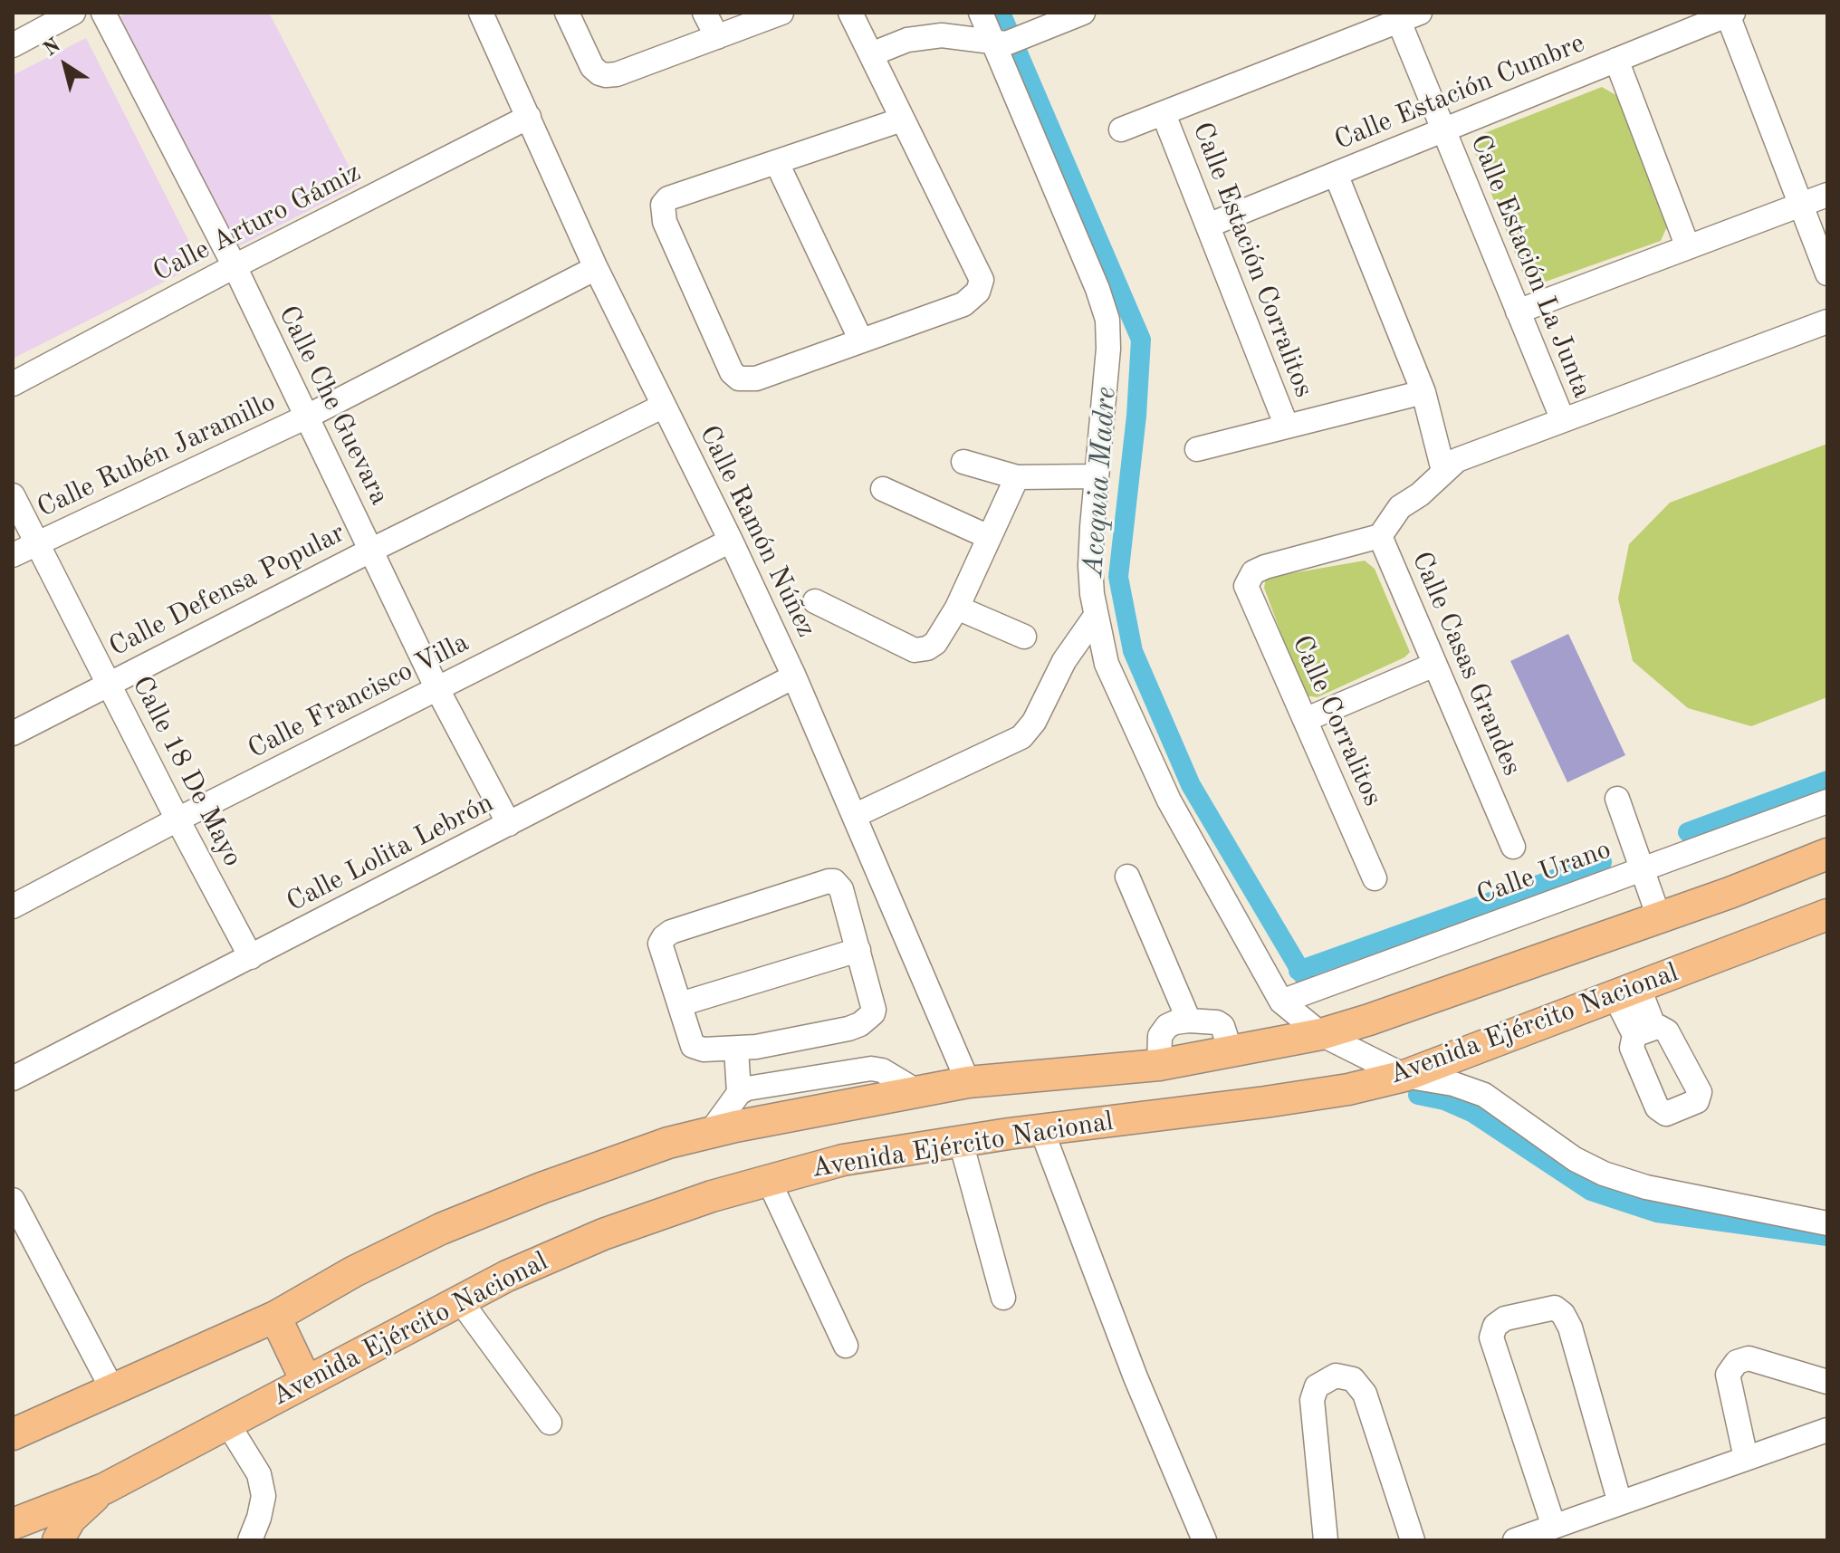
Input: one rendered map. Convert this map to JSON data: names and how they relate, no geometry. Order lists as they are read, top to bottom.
{
  "streets": {
    "main road": ["Avenida Ejército Nacional"],
    "street": [
      "Calle Estación Cumbre",
      "Calle Arturo Gámiz",
      "Calle Estación Corralitos",
      "Calle Estación La Junta",
      "Calle Che Guevara",
      "Calle Rubén Jaramillo",
      "Calle Ramón Núñez",
      "Calle Defensa Popular",
      "Calle Casas Grandes",
      "Calle Francisco Villa",
      "Calle Corralitos",
      "Calle 18 De Mayo",
      "Calle Lolita Lebrón",
      "Calle Urano"
    ]
  },
  "crossings": [
    ["Calle Estación Cumbre", "Calle Estación Corralitos"],
    ["Calle Estación Cumbre", "Calle Estación La Junta"],
    ["Calle Arturo Gámiz", "Calle Che Guevara"],
    ["Calle Arturo Gámiz", "Calle Ramón Núñez"],
    ["Calle Che Guevara", "Calle Rubén Jaramillo"],
    ["Calle Che Guevara", "Calle Defensa Popular"],
    ["Calle Che Guevara", "Calle Francisco Villa"],
    ["Calle Che Guevara", "Calle Lolita Lebrón"],
    ["Calle Rubén Jaramillo", "Calle Ramón Núñez"],
    ["Calle Rubén Jaramillo", "Calle 18 De Mayo"],
    ["Calle Ramón Núñez", "Calle Defensa Popular"],
    ["Calle Ramón Núñez", "Calle Francisco Villa"],
    ["Calle Ramón Núñez", "Calle Lolita Lebrón"],
    ["Calle Ramón Núñez", "Avenida Ejército Nacional"],
    ["Calle Defensa Popular", "Calle 18 De Mayo"],
    ["Calle Casas Grandes", "Calle Corralitos"],
    ["Calle Francisco Villa", "Calle 18 De Mayo"],
    ["Calle 18 De Mayo", "Calle Lolita Lebrón"]
  ],
  "water": ["Acequia Madre"],
  "north": "top left"
}
